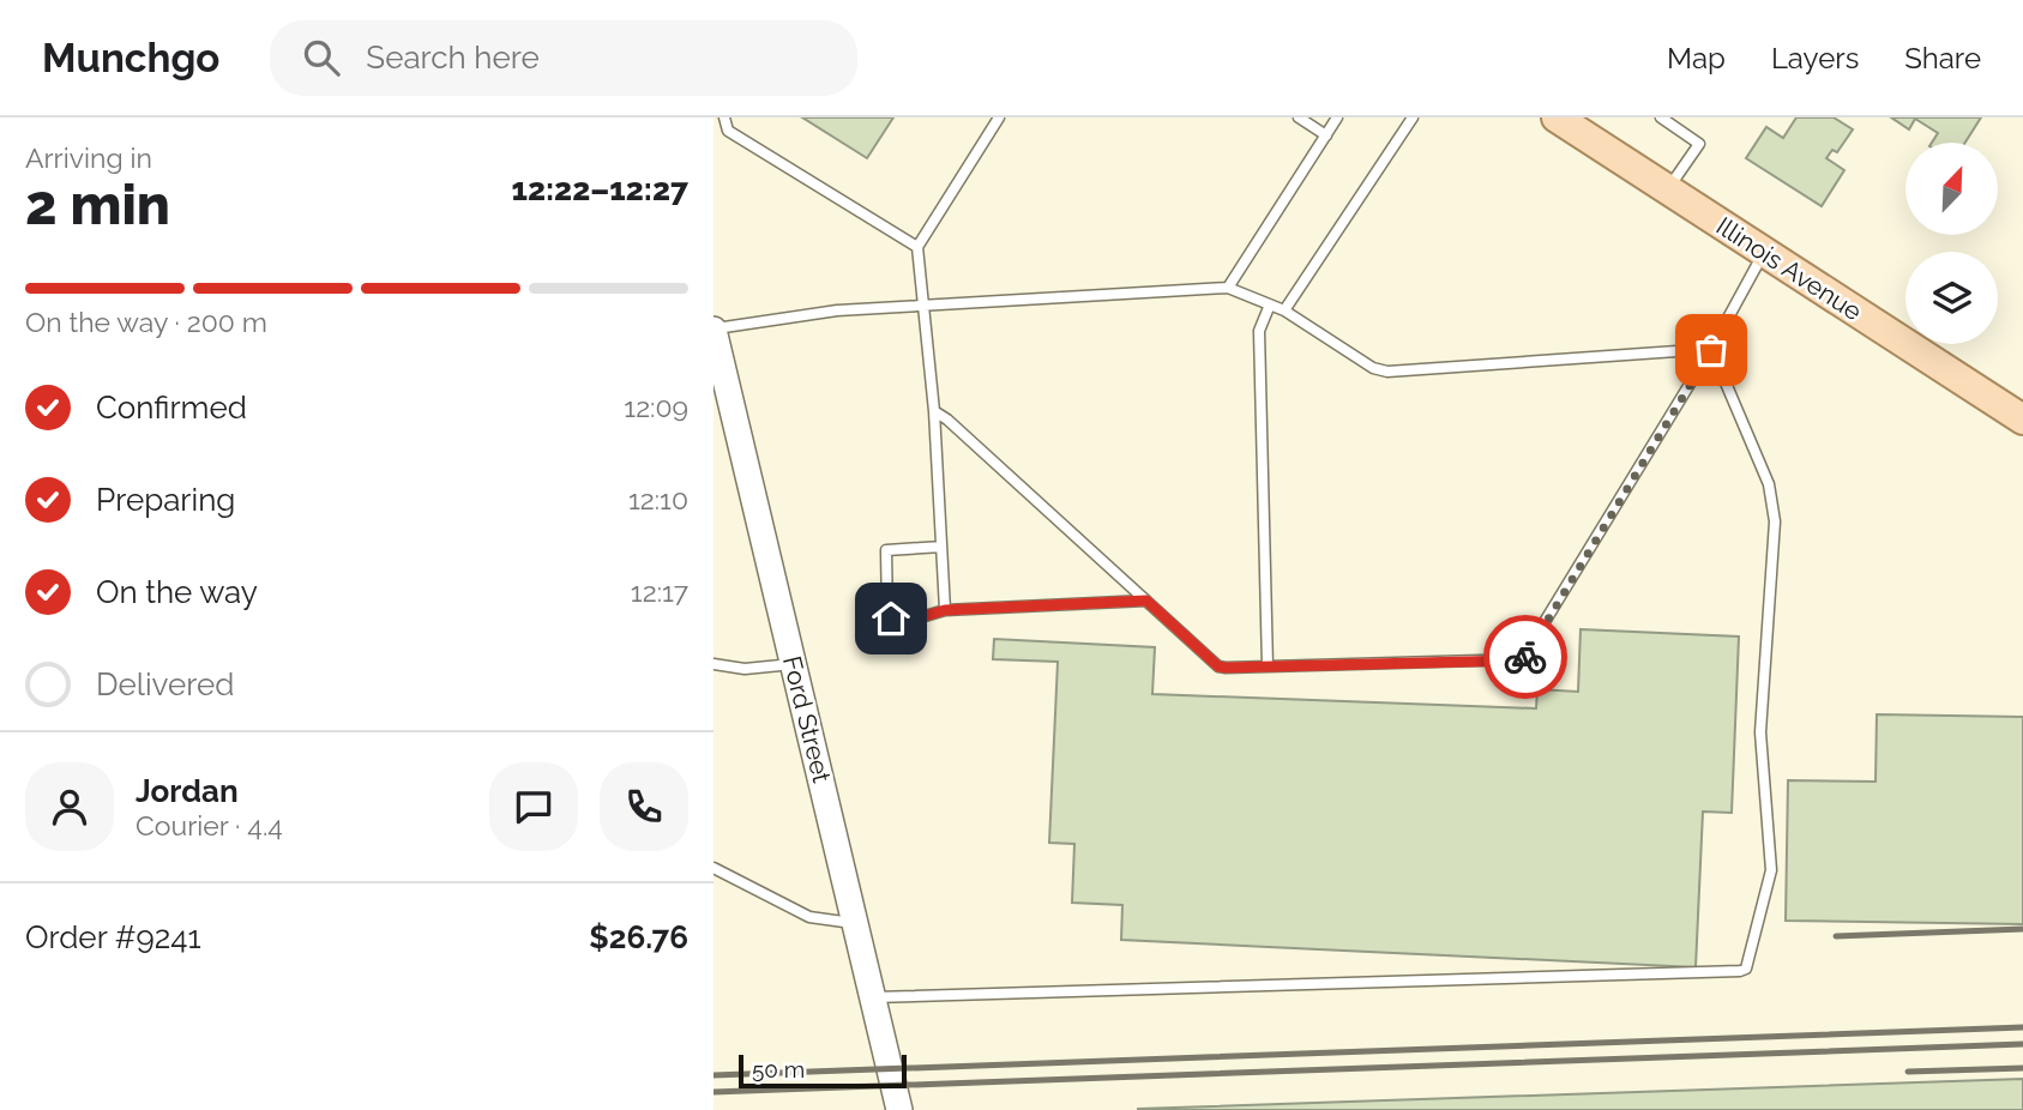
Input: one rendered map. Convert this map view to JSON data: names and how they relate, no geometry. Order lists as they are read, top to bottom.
{
  "streets": {
    "main road": ["Illinois Avenue", "Ford Street"]
  },
  "scale_bar": "50 m",
  "north": "top right",
  "page": {
    "header": "Munchgo",
    "search": "Search here",
    "nav": ["Map", "Layers", "Share"],
    "heading": ["2 min", "Arriving in", "12:22–12:27"],
    "panel": [
      "Jordan",
      "Courier · 4.4",
      "Order #9241",
      "$26.76"
    ],
    "bar": "On the way · 200 m",
    "list": [
      ["Confirmed", "12:09"],
      ["Preparing", "12:10"],
      ["On the way", "12:17"],
      "Delivered"
    ],
    "scale": "50 m"
  }
}
